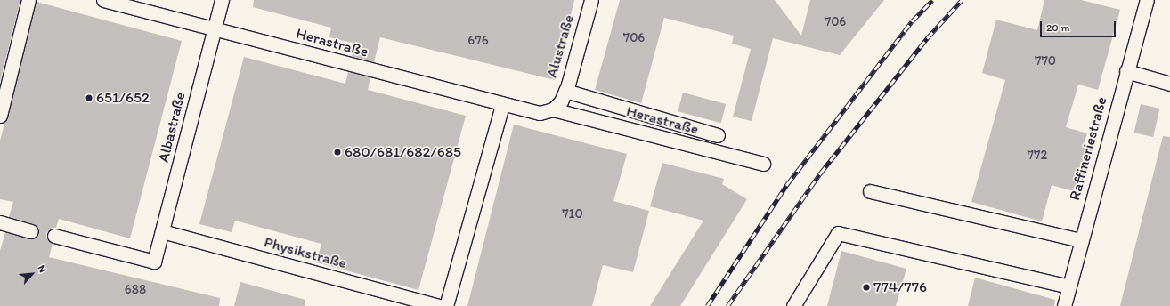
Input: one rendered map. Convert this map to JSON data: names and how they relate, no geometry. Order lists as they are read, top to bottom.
{
  "streets": {
    "lane": [
      "Herastraße",
      "Alustraße",
      "Albastraße",
      "Raffineriestraße",
      "Physikstraße"
    ]
  },
  "crossings": [
    ["Herastraße", "Alustraße"],
    ["Herastraße", "Albastraße"],
    ["Albastraße", "Physikstraße"]
  ],
  "places": ["651/652", "680/681/682/685", "774/776"],
  "house_numbers": [
    "706",
    "706",
    "676",
    "770",
    "772",
    "710",
    "688"
  ],
  "scale_bar": "20 m",
  "north": "top right"
}
